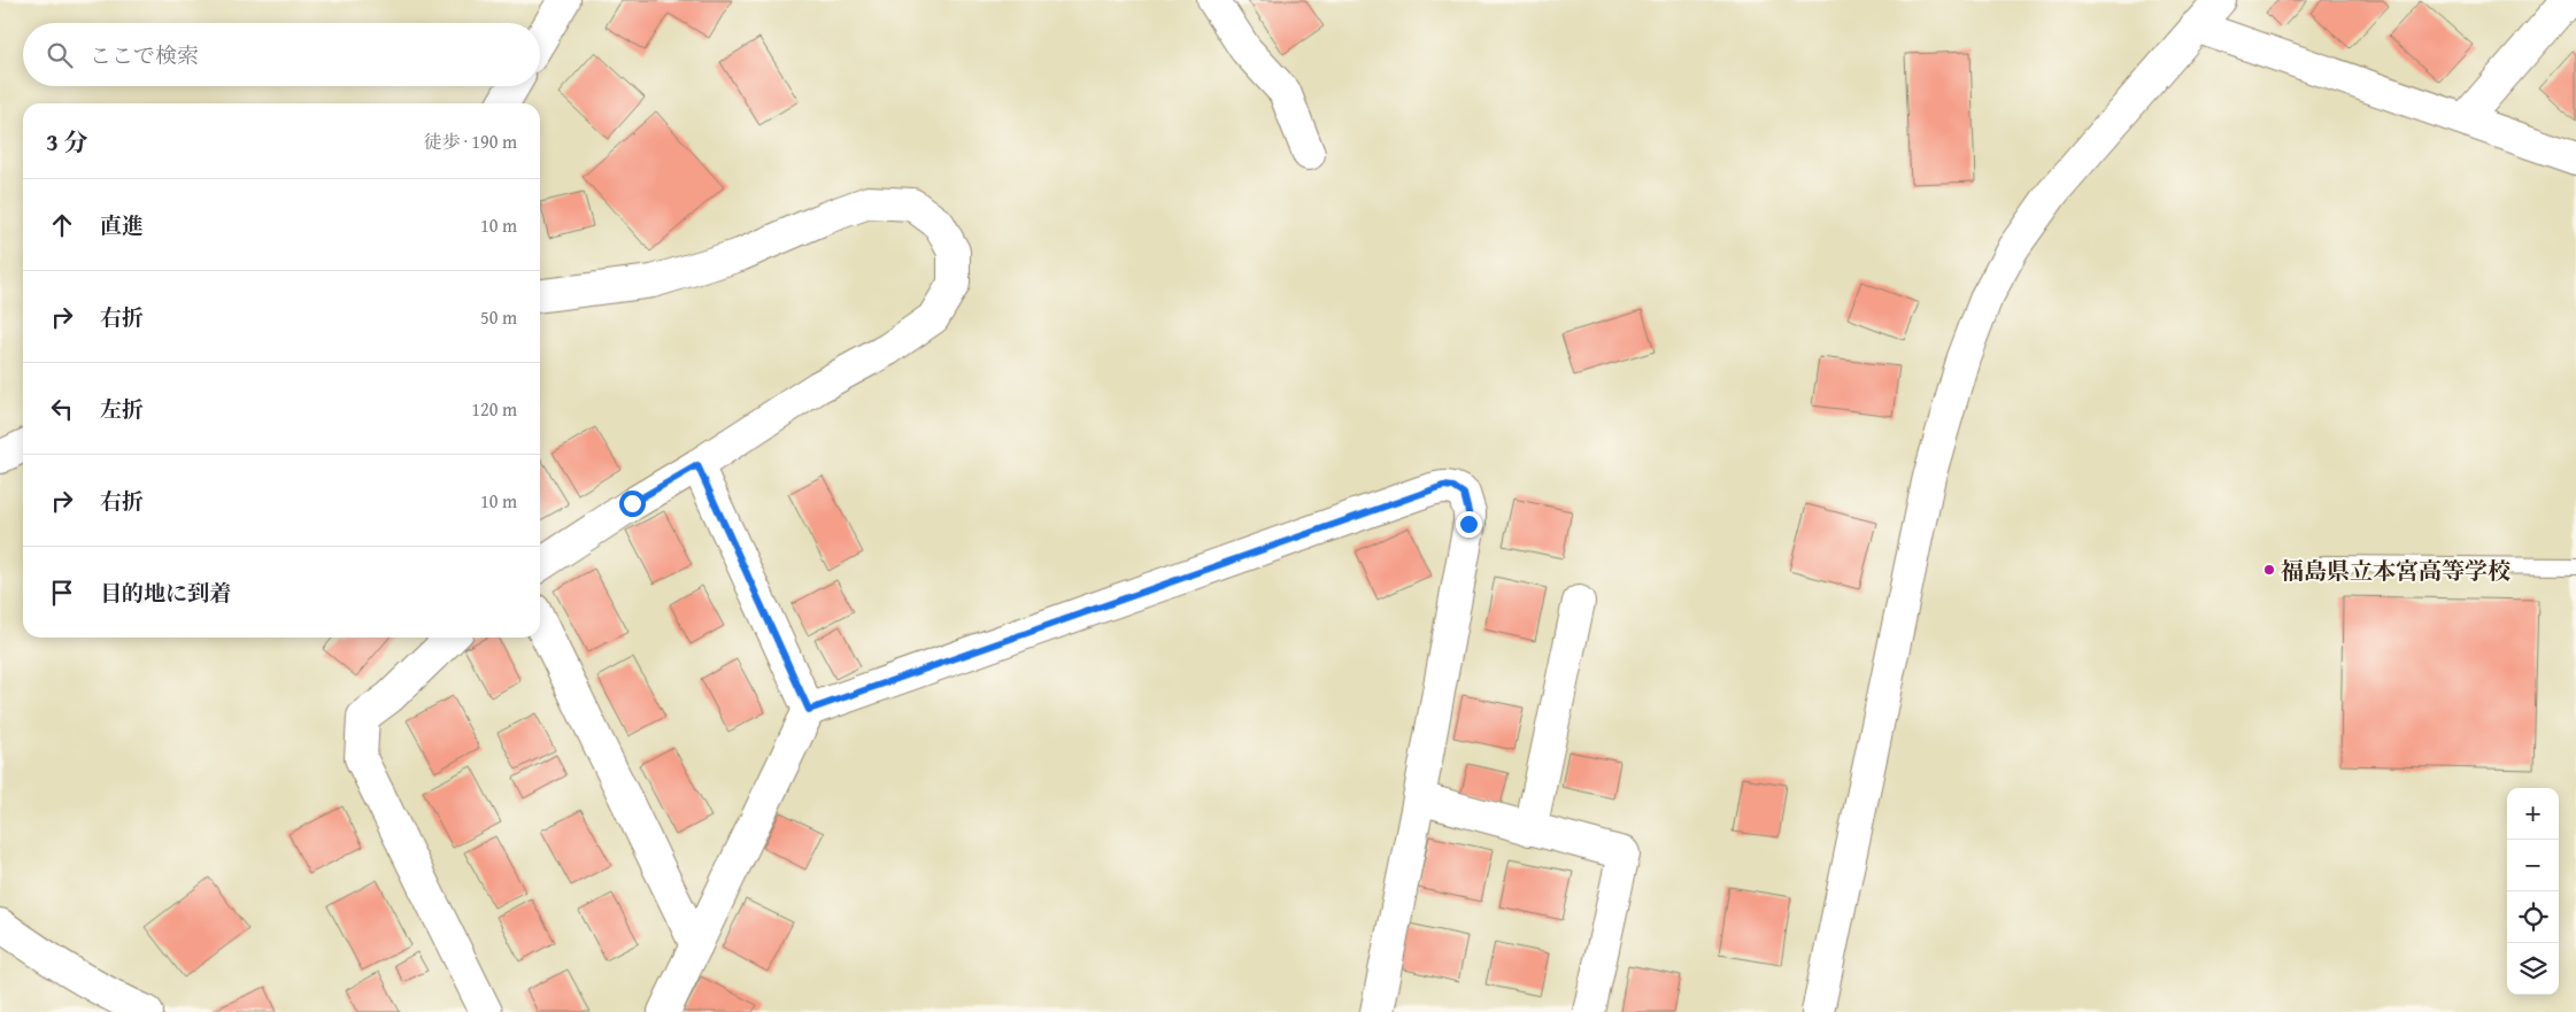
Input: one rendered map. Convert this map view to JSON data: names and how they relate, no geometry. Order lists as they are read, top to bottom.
{
  "places": ["福島県立本宮高等学校"],
  "page": {
    "search": "ここで検索",
    "heading": ["3 分", "徒歩 · 190 m"],
    "list": [
      ["直進", "10 m"],
      ["右折", "50 m"],
      ["左折", "120 m"],
      ["右折", "10 m"],
      "目的地に到着"
    ],
    "map_buttons": ["+", "−"]
  }
}
